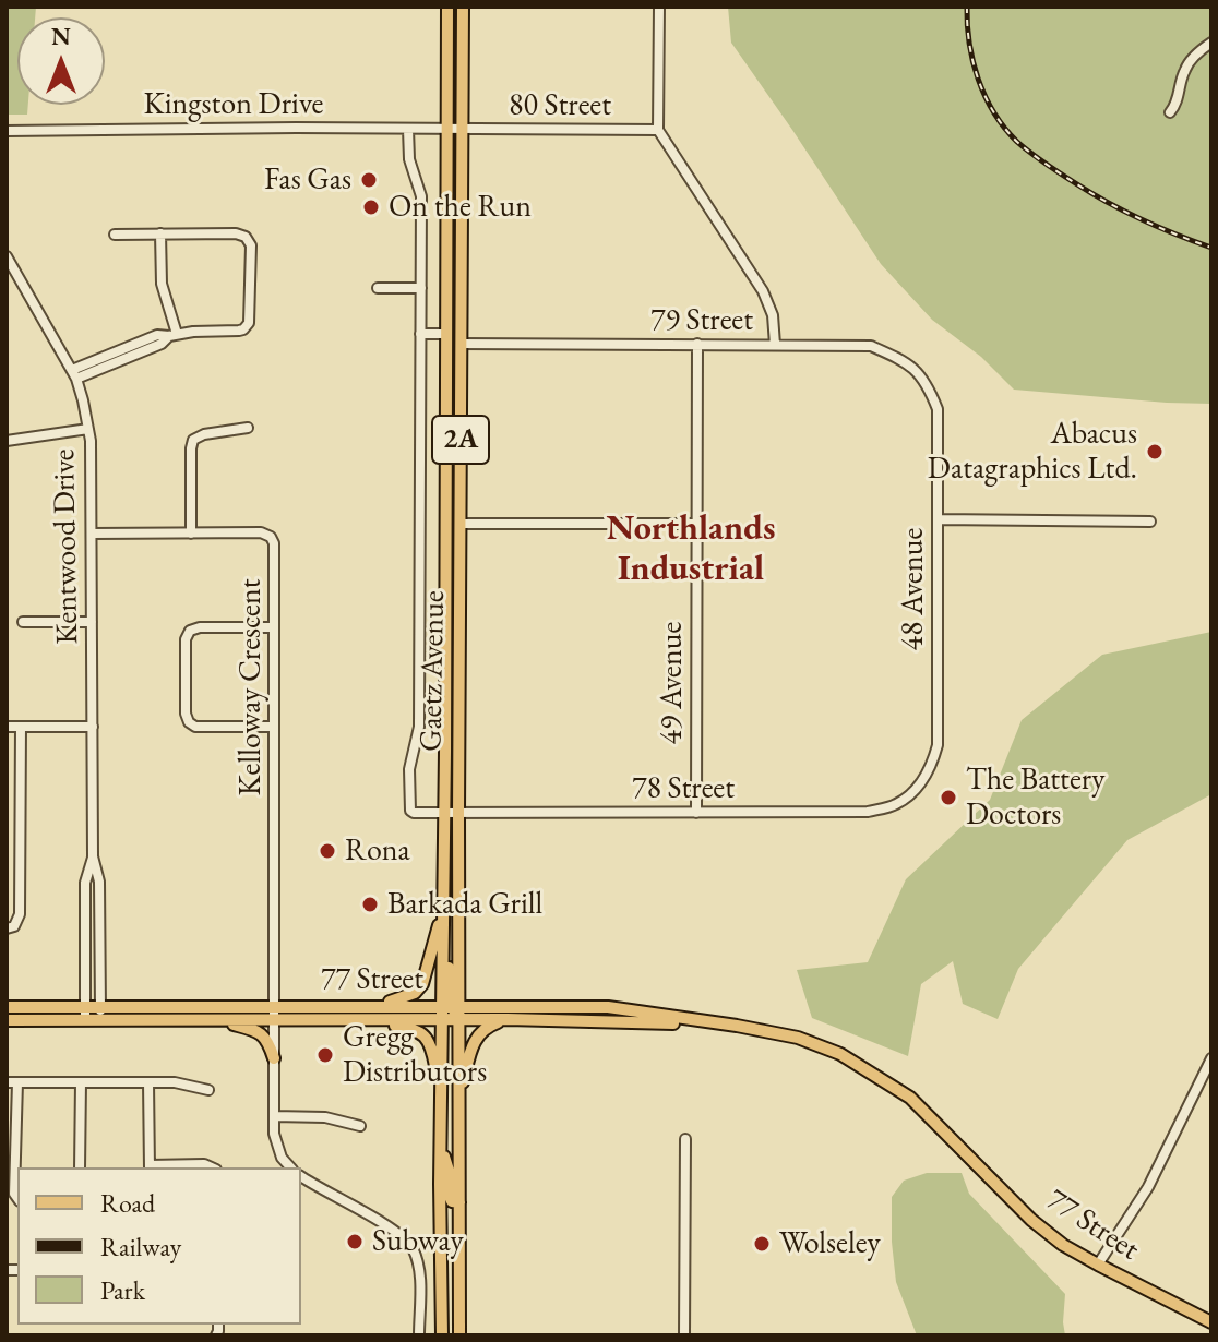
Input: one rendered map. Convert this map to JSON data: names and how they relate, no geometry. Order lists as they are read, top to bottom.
{
  "streets": {
    "main road": ["2A", "Gaetz Avenue", "77 Street"],
    "street": [
      "Kingston Drive",
      "80 Street",
      "79 Street",
      "Kentwood Drive",
      "48 Avenue",
      "49 Avenue",
      "Kelloway Crescent",
      "78 Street"
    ]
  },
  "crossings": [
    ["Kingston Drive", "80 Street"],
    ["Kingston Drive", "Gaetz Avenue"],
    ["80 Street", "Gaetz Avenue"],
    ["79 Street", "48 Avenue"],
    ["79 Street", "Gaetz Avenue"],
    ["79 Street", "49 Avenue"],
    ["Kentwood Drive", "Kelloway Crescent"],
    ["Kentwood Drive", "77 Street"],
    ["48 Avenue", "78 Street"],
    ["Gaetz Avenue", "78 Street"],
    ["Gaetz Avenue", "77 Street"],
    ["49 Avenue", "78 Street"],
    ["Kelloway Crescent", "77 Street"]
  ],
  "districts": ["Northlands Industrial"],
  "places": [
    "Fas Gas",
    "On the Run",
    "Abacus Datagraphics Ltd.",
    "The Battery Doctors",
    "Rona",
    "Barkada Grill",
    "Gregg Distributors",
    "Subway",
    "Wolseley"
  ],
  "legend": ["Road", "Railway", "Park"],
  "north": "top"
}
